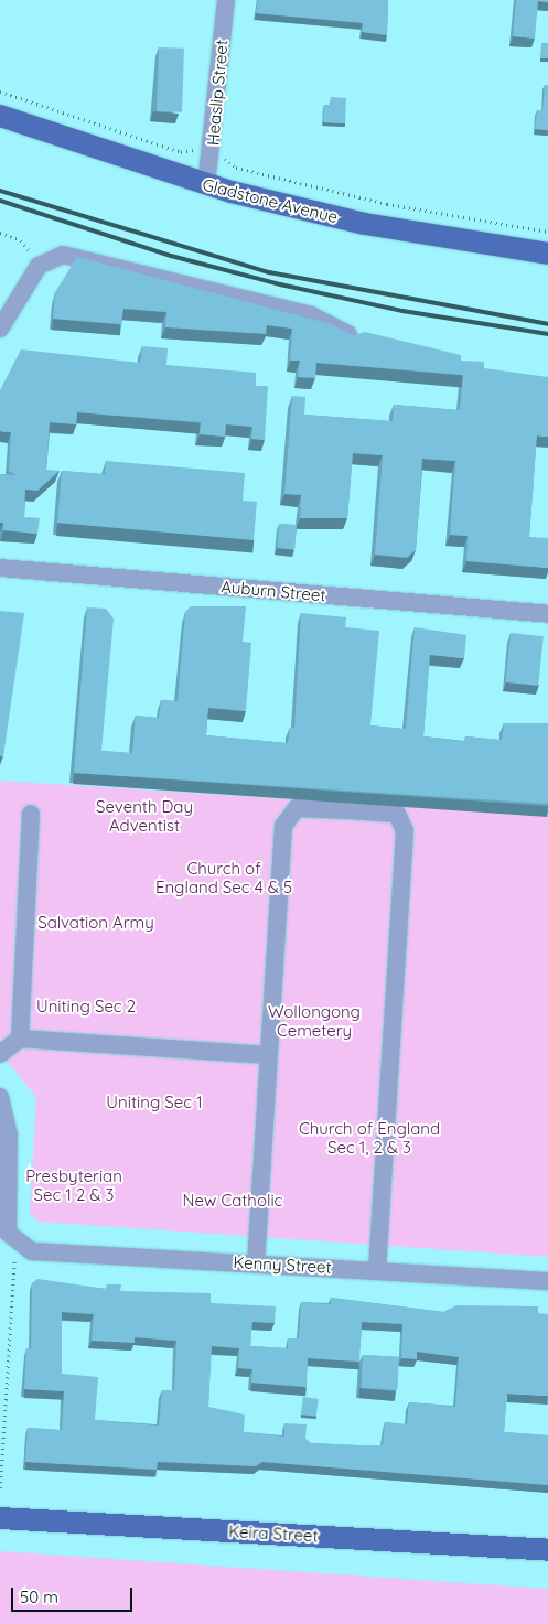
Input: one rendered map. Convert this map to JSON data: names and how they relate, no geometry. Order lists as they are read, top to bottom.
{
  "streets": {
    "main road": ["Gladstone Avenue", "Keira Street"],
    "street": ["Heaslip Street", "Auburn Street", "Kenny Street"]
  },
  "crossings": [
    ["Heaslip Street", "Gladstone Avenue"]
  ],
  "parks": [
    "Seventh Day Adventist",
    "Church of England Sec 4 & 5",
    "Salvation Army",
    "Uniting Sec 2",
    "Wollongong Cemetery",
    "Uniting Sec 1",
    "Church of England Sec 1, 2 & 3",
    "Presbyterian Sec 1 2 & 3",
    "New Catholic"
  ],
  "scale_bar": "50 m"
}
